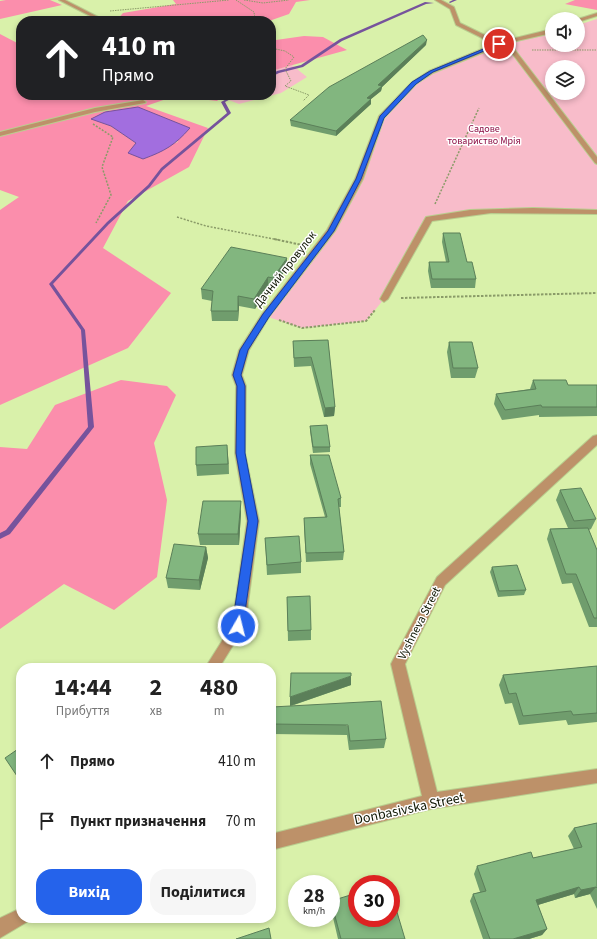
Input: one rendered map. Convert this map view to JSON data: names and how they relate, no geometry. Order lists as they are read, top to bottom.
{
  "streets": {
    "street": ["Дачний провулок", "Vyshneva Street", "Donbasivska Street"]
  },
  "crossings": [
    ["Vyshneva Street", "Donbasivska Street"]
  ],
  "parks": ["Садове товариство Мрія"],
  "page": {
    "turn": ["410 m", "Прямо"],
    "eta": [
      "14:44",
      "Прибуття",
      "2",
      "хв",
      "480",
      "m"
    ],
    "list": [
      {
        "name": "Прямо",
        "value": "410 m"
      },
      {
        "name": "Пункт призначення",
        "value": "70 m"
      }
    ],
    "buttons": ["Вихід", "Поділитися"],
    "speed": "28 km/h",
    "limit": "30"
  }
}
